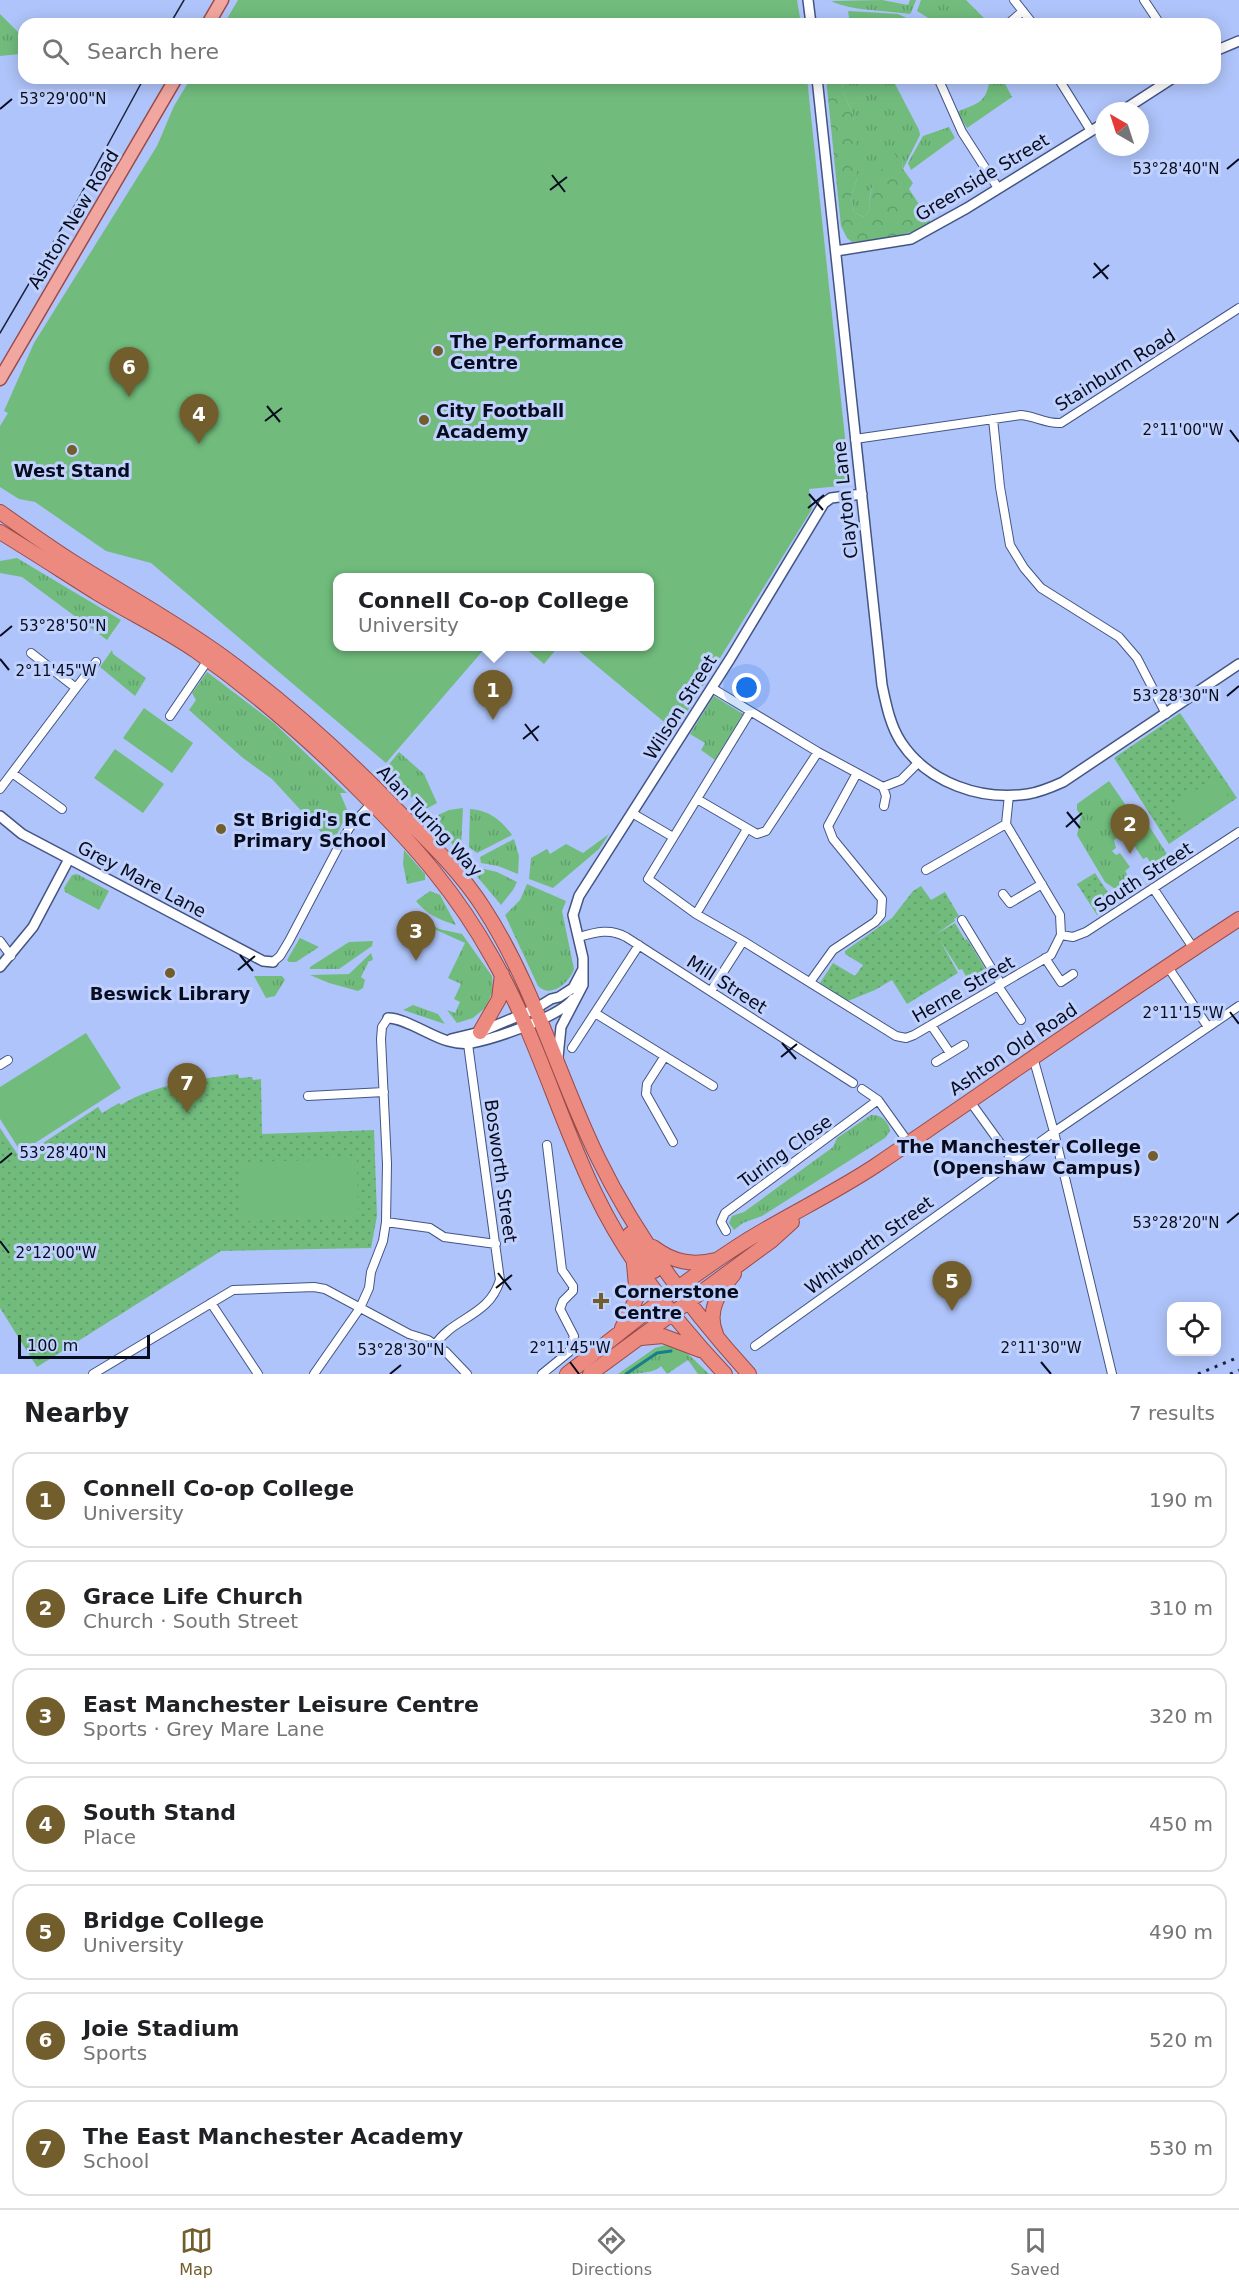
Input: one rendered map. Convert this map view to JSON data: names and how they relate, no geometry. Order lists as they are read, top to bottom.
{
  "streets": {
    "highway": ["Alan Turing Way", "Ashton Old Road"],
    "main road": ["Ashton New Road"],
    "street": [
      "Greenside Street",
      "Stainburn Road",
      "Clayton Lane",
      "Wilson Street",
      "South Street",
      "Grey Mare Lane",
      "Mill Street",
      "Herne Street",
      "Turing Close",
      "Bosworth Street",
      "Whitworth Street"
    ]
  },
  "crossings": [
    ["Greenside Street", "Clayton Lane"],
    ["Stainburn Road", "Clayton Lane"],
    ["Clayton Lane", "Wilson Street"],
    ["Wilson Street", "Alan Turing Way"],
    ["Wilson Street", "Mill Street"],
    ["Alan Turing Way", "Ashton Old Road"],
    ["South Street", "Herne Street"]
  ],
  "places": {
    "other": [
      "The Performance Centre",
      "City Football Academy",
      "West Stand",
      "St Brigid's RC Primary School",
      "Beswick Library",
      "The Manchester College (Openshaw Campus)"
    ],
    "health": ["Cornerstone Centre"]
  },
  "scale_bar": "100 m",
  "north": "top left",
  "page": {
    "search": "Search here",
    "pins": [
      "6",
      "4",
      "1",
      "2",
      "3",
      "7",
      "5"
    ],
    "popup": ["Connell Co-op College", "University"],
    "scale": "100 m",
    "heading": ["Nearby", "7 results"],
    "list": [
      {
        "mark": "1",
        "name": "Connell Co-op College",
        "note": "University",
        "value": "190 m"
      },
      {
        "mark": "2",
        "name": "Grace Life Church",
        "note": "Church · South Street",
        "value": "310 m"
      },
      {
        "mark": "3",
        "name": "East Manchester Leisure Centre",
        "note": "Sports · Grey Mare Lane",
        "value": "320 m"
      },
      {
        "mark": "4",
        "name": "South Stand",
        "note": "Place",
        "value": "450 m"
      },
      {
        "mark": "5",
        "name": "Bridge College",
        "note": "University",
        "value": "490 m"
      },
      {
        "mark": "6",
        "name": "Joie Stadium",
        "note": "Sports",
        "value": "520 m"
      },
      {
        "mark": "7",
        "name": "The East Manchester Academy",
        "note": "School",
        "value": "530 m"
      }
    ],
    "nav": ["Map", "Directions", "Saved"]
  },
  "coordinates": [
    "53°29'00\"N",
    "53°28'40\"N",
    "2°11'00\"W",
    "53°28'50\"N",
    "2°11'45\"W",
    "53°28'30\"N",
    "2°11'15\"W",
    "53°28'20\"N",
    "2°12'00\"W",
    "2°11'30\"W"
  ]
}
